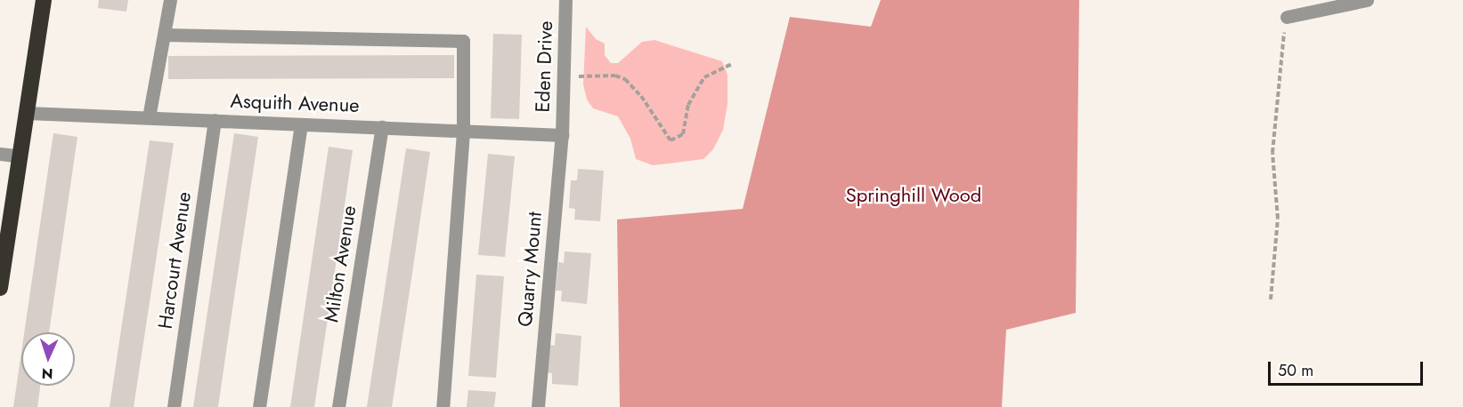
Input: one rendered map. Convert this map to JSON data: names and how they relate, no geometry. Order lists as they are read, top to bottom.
{
  "streets": {
    "street": [
      "Eden Drive",
      "Asquith Avenue",
      "Harcourt Avenue",
      "Milton Avenue",
      "Quarry Mount"
    ]
  },
  "crossings": [
    ["Eden Drive", "Asquith Avenue"],
    ["Eden Drive", "Quarry Mount"],
    ["Asquith Avenue", "Harcourt Avenue"],
    ["Asquith Avenue", "Milton Avenue"],
    ["Asquith Avenue", "Quarry Mount"]
  ],
  "parks": ["Springhill Wood"],
  "scale_bar": "50 m",
  "north": "bottom"
}
